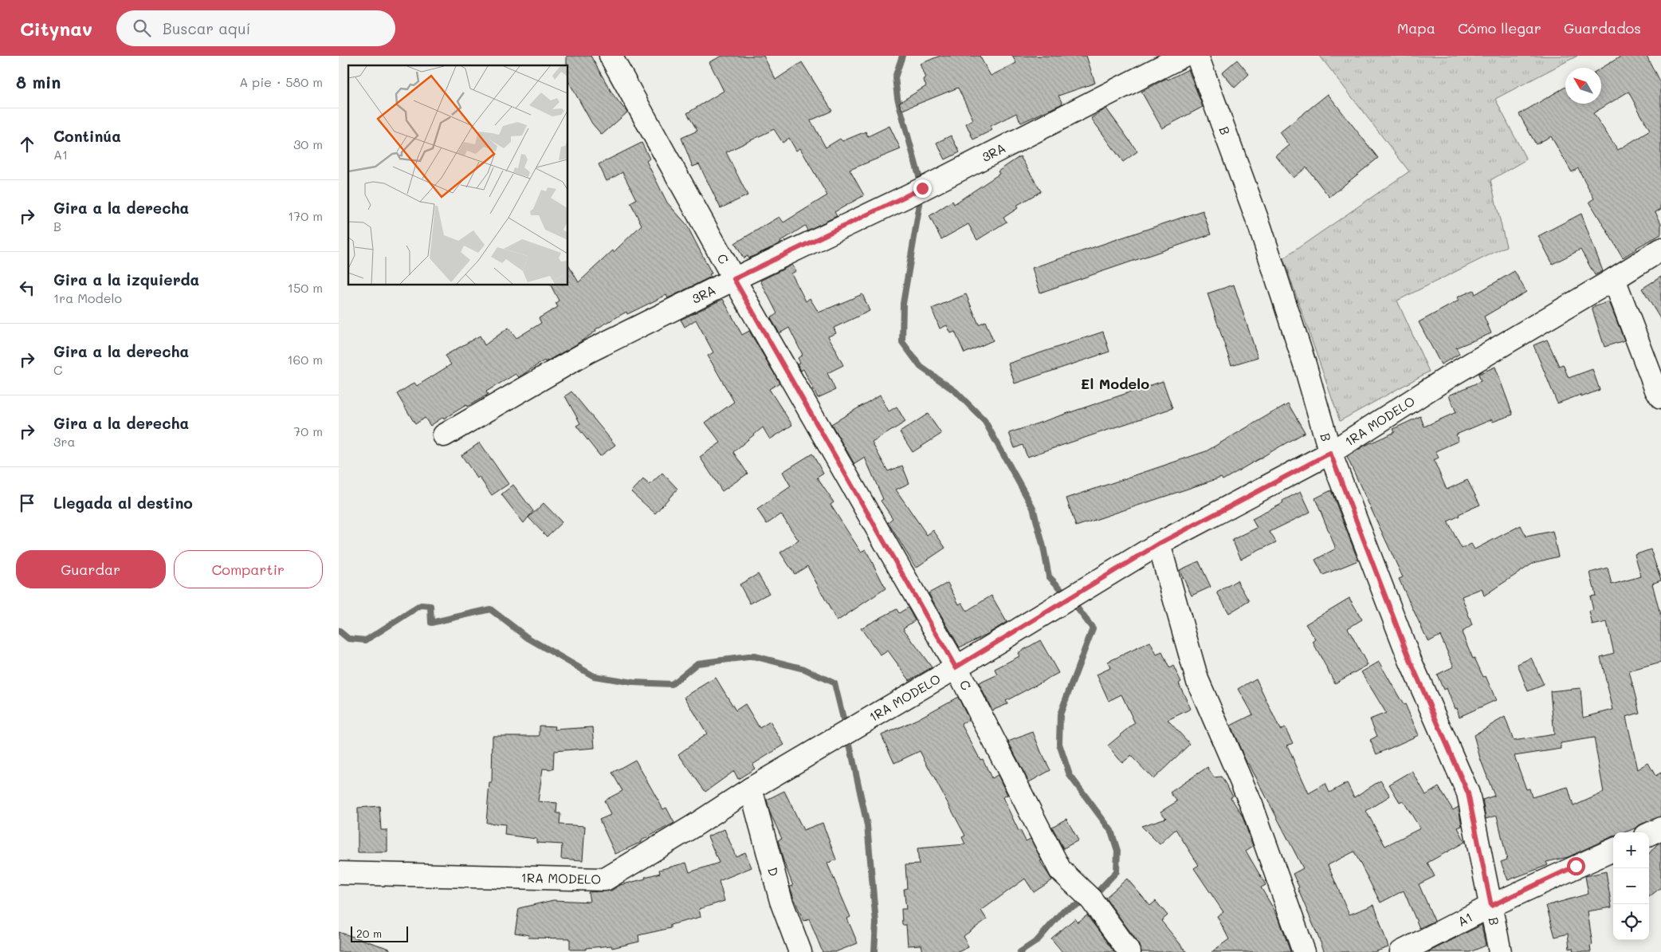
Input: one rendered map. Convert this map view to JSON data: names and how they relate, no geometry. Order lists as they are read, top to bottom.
{
  "streets": {
    "street": [
      "B",
      "3RA",
      "C",
      "1RA MODELO",
      "D",
      "A1"
    ]
  },
  "crossings": [
    ["B", "1RA MODELO"],
    ["B", "A1"],
    ["3RA", "C"],
    ["C", "1RA MODELO"],
    ["1RA MODELO", "D"]
  ],
  "districts": ["El Modelo"],
  "scale_bar": "20 m",
  "north": "top left",
  "page": {
    "header": "Citynav",
    "search": "Buscar aquí",
    "nav": ["Mapa", "Cómo llegar", "Guardados"],
    "heading": ["8 min", "A pie · 580 m"],
    "list": [
      ["Continúa", "A1", "30 m"],
      ["Gira a la derecha", "B", "170 m"],
      ["Gira a la izquierda", "1ra Modelo", "150 m"],
      ["Gira a la derecha", "C", "160 m"],
      ["Gira a la derecha", "3ra", "70 m"],
      "Llegada al destino"
    ],
    "buttons": ["Guardar", "Compartir"],
    "map_buttons": ["+", "−"],
    "scale": "20 m"
  }
}
